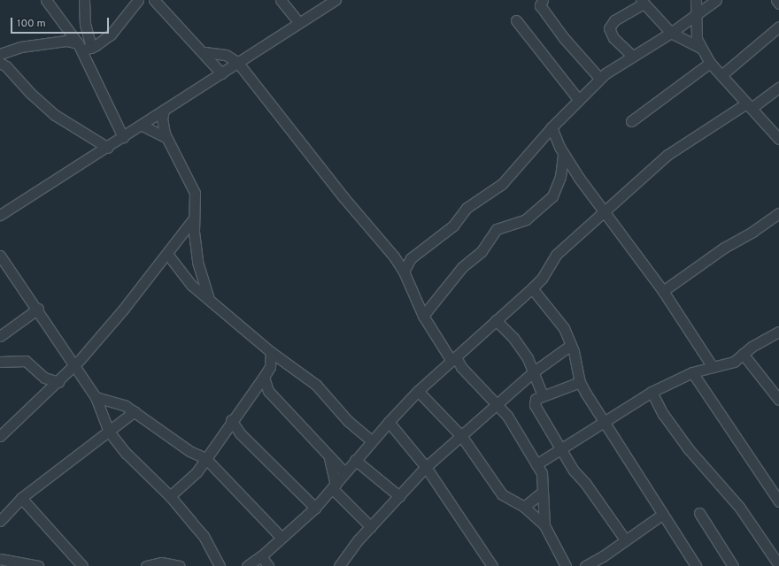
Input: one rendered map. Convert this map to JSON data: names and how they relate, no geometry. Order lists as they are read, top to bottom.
{
  "scale_bar": "100 m"
}
